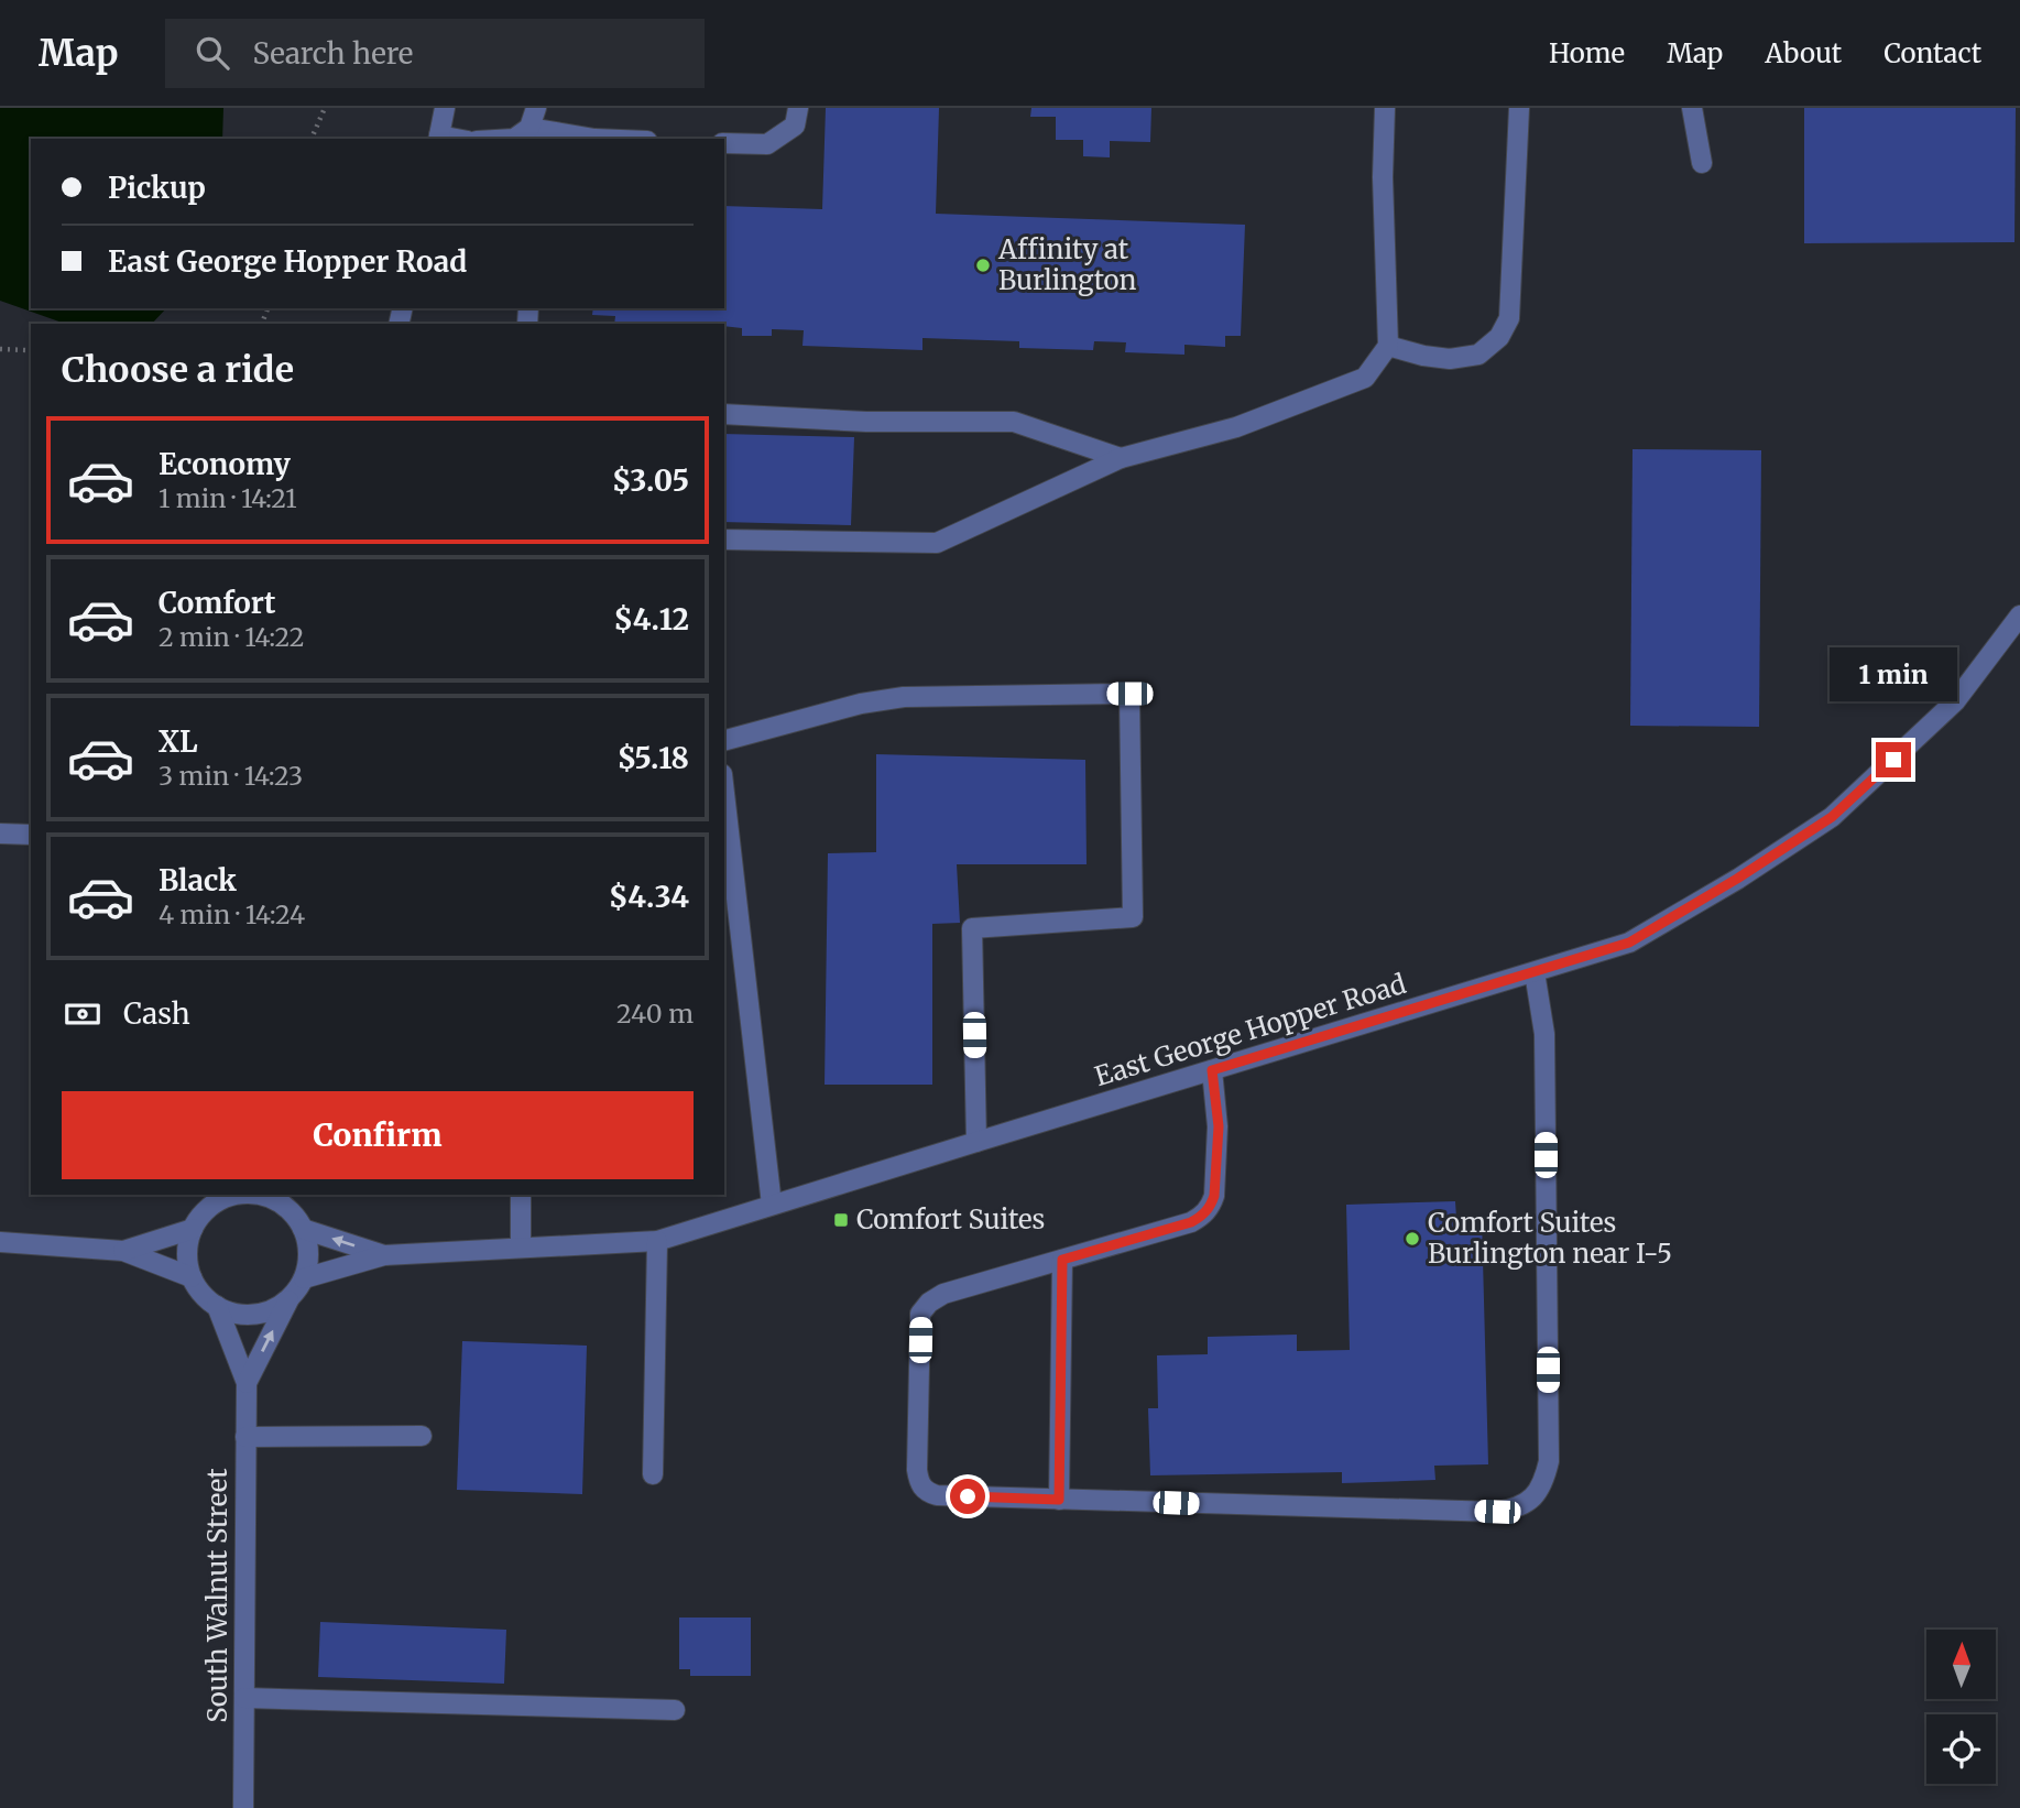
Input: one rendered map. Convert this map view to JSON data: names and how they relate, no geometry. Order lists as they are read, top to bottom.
{
  "streets": {
    "street": ["East George Hopper Road", "South Walnut Street"]
  },
  "places": {
    "other": ["Affinity at Burlington", "Comfort Suites Burlington near I-5"],
    "transit": ["Comfort Suites"]
  },
  "north": "top",
  "page": {
    "header": "Map",
    "search": "Search here",
    "nav": [
      "Home",
      "Map",
      "About",
      "Contact"
    ],
    "banner": ["Pickup", "East George Hopper Road"],
    "heading": "Choose a ride",
    "list": [
      {
        "name": "Economy",
        "note": "1 min · 14:21",
        "value": "$3.05"
      },
      {
        "name": "Comfort",
        "note": "2 min · 14:22",
        "value": "$4.12"
      },
      {
        "name": "XL",
        "note": "3 min · 14:23",
        "value": "$5.18"
      },
      {
        "name": "Black",
        "note": "4 min · 14:24",
        "value": "$4.34"
      }
    ],
    "bubble": "1 min",
    "pay": ["Cash", "240 m"],
    "buttons": "Confirm"
  }
}
